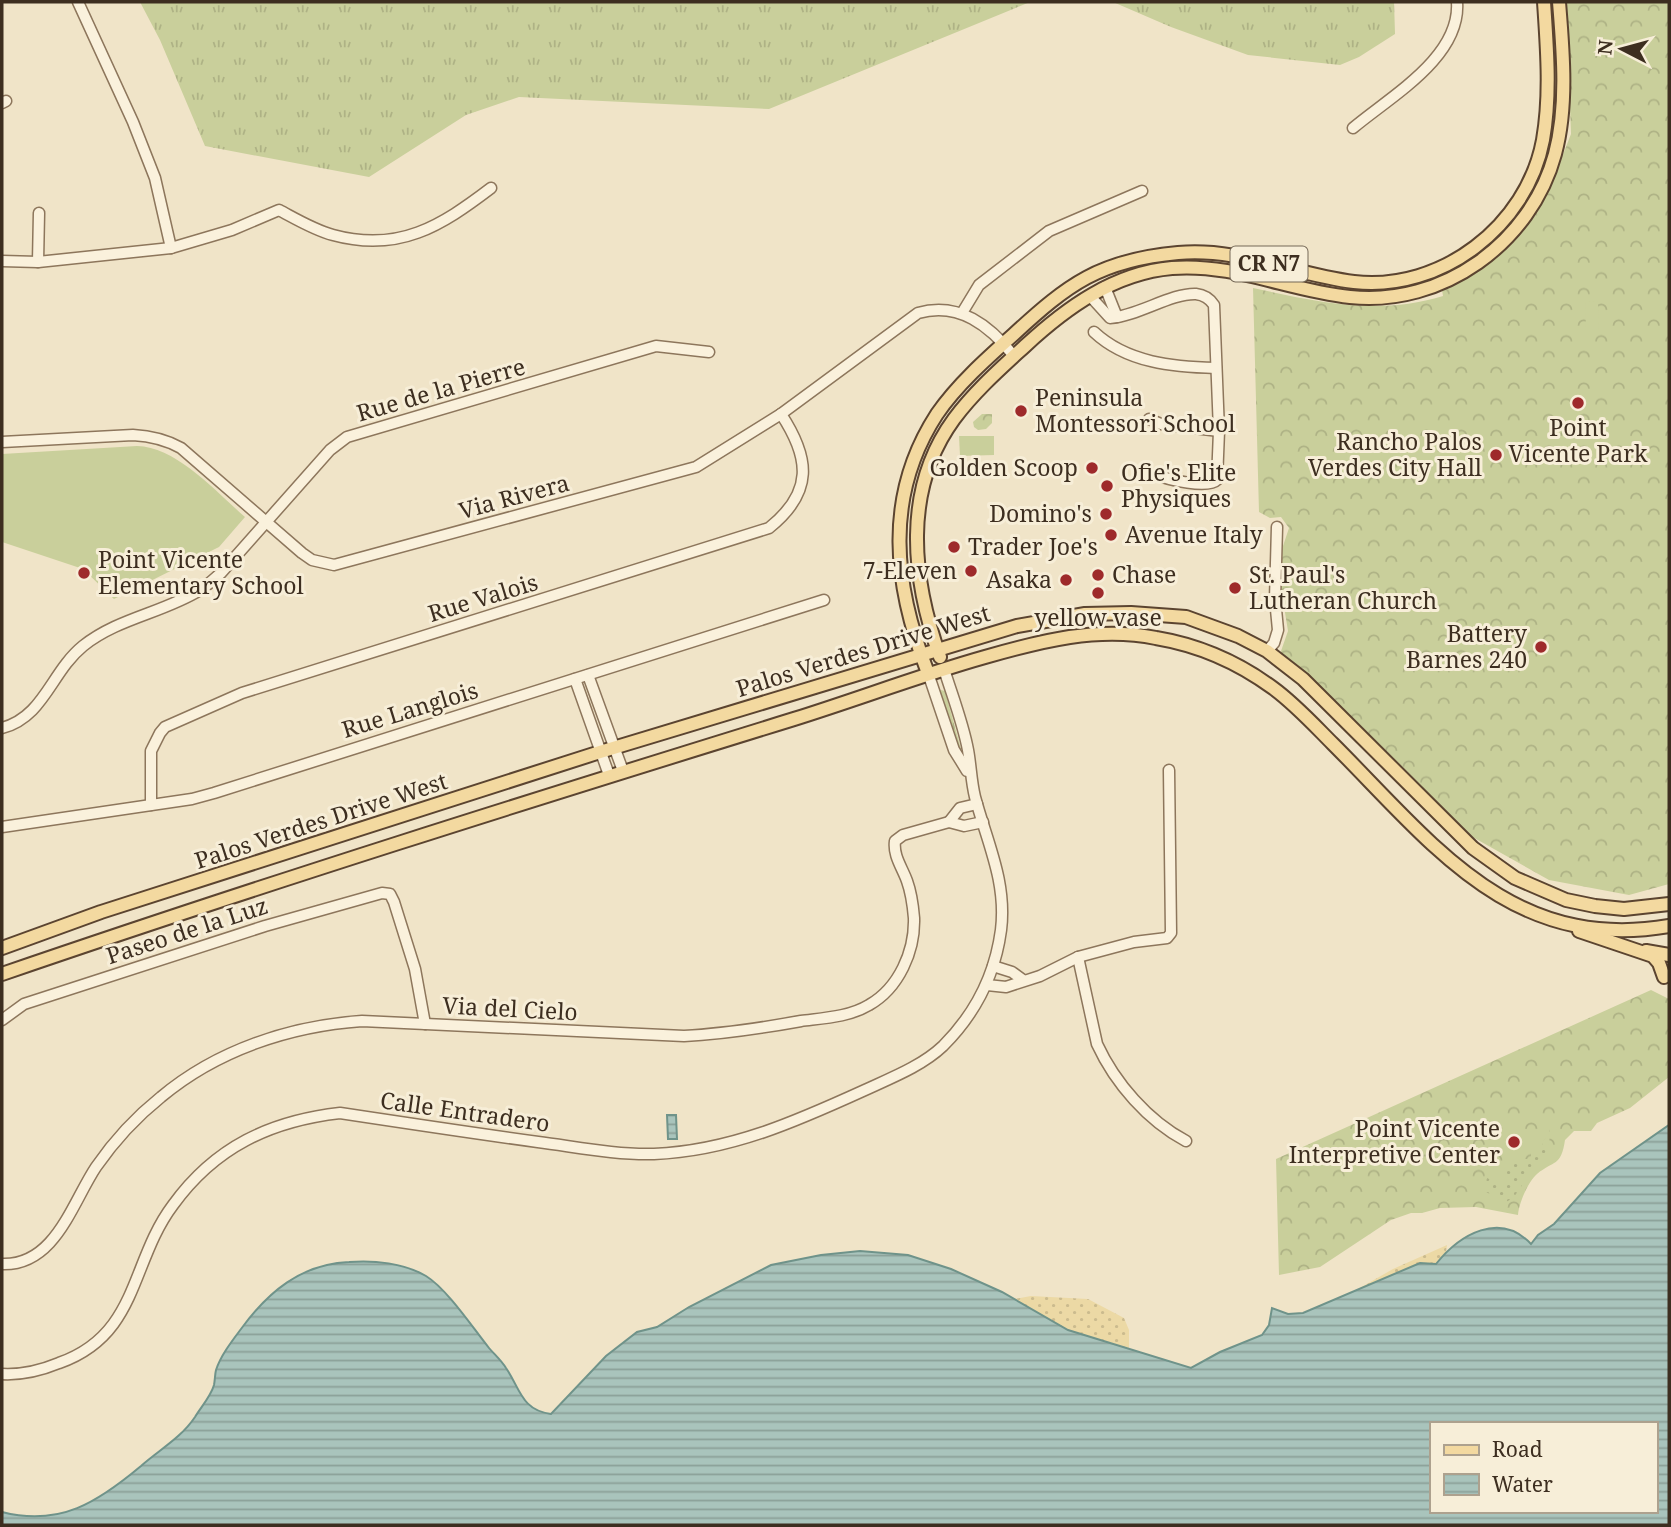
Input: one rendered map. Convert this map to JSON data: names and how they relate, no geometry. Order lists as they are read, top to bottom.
{
  "streets": {
    "main road": ["CR N7", "Palos Verdes Drive West"],
    "street": [
      "Rue de la Pierre",
      "Via Rivera",
      "Rue Valois",
      "Rue Langlois",
      "Paseo de la Luz",
      "Via del Cielo",
      "Calle Entradero"
    ]
  },
  "crossings": [
    ["CR N7", "Via Rivera"],
    ["CR N7", "Palos Verdes Drive West"],
    ["Rue de la Pierre", "Via Rivera"],
    ["Via Rivera", "Rue Valois"],
    ["Rue Valois", "Rue Langlois"],
    ["Paseo de la Luz", "Via del Cielo"],
    ["Via del Cielo", "Calle Entradero"]
  ],
  "places": [
    "Point Vicente Park",
    "Peninsula Montessori School",
    "Rancho Palos Verdes City Hall",
    "Golden Scoop",
    "Ofie's Elite Physiques",
    "Domino's",
    "Avenue Italy",
    "Trader Joe's",
    "7-Eleven",
    "Point Vicente Elementary School",
    "Chase",
    "Asaka",
    "St. Paul's Lutheran Church",
    "yellow vase",
    "Battery Barnes 240",
    "Point Vicente Interpretive Center"
  ],
  "legend": ["Road", "Water"],
  "north": "left"
}
